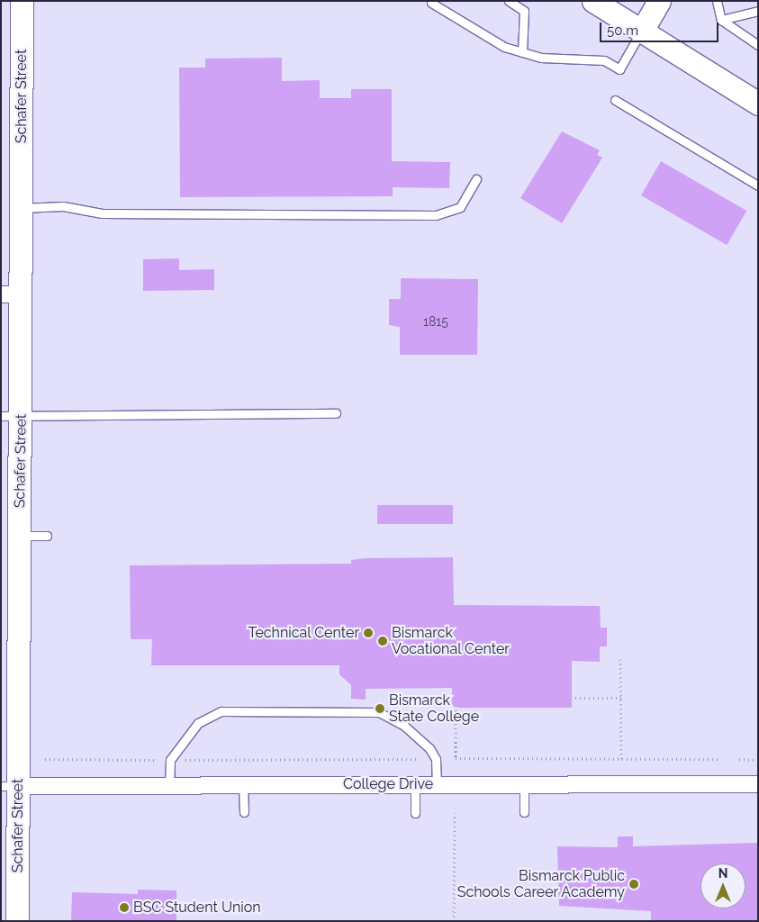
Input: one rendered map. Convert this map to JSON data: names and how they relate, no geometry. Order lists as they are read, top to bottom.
{
  "streets": {
    "street": ["Schafer Street", "College Drive"]
  },
  "crossings": [
    ["Schafer Street", "College Drive"]
  ],
  "places": [
    "Technical Center",
    "Bismarck Vocational Center",
    "Bismarck State College",
    "Bismarck Public Schools Career Academy",
    "BSC Student Union"
  ],
  "house_numbers": ["1815"],
  "scale_bar": "50 m",
  "north": "top"
}
